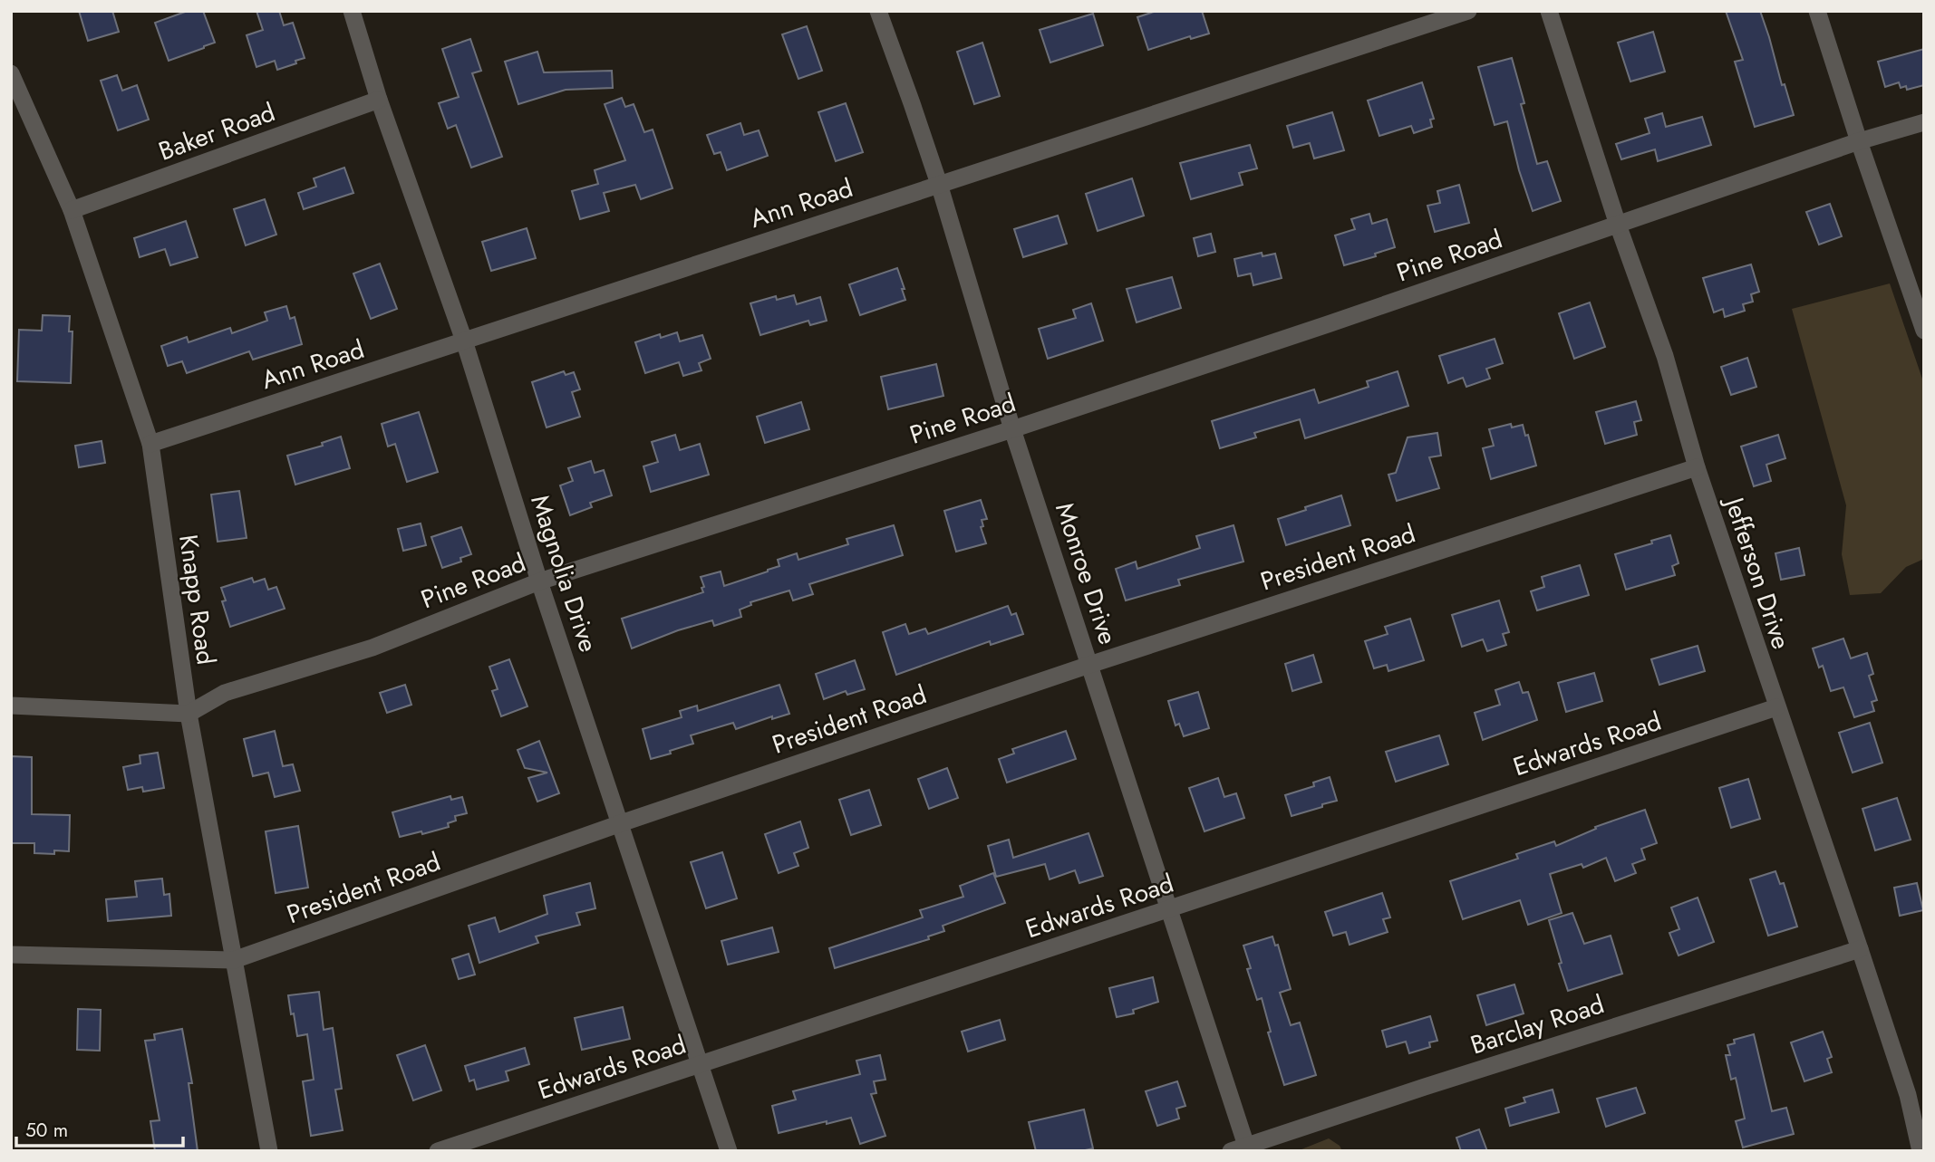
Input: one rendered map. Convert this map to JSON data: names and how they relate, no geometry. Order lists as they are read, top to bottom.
{
  "streets": {
    "street": [
      "Baker Road",
      "Ann Road",
      "Pine Road",
      "President Road",
      "Magnolia Drive",
      "Monroe Drive",
      "Jefferson Drive",
      "Knapp Road",
      "Edwards Road",
      "Barclay Road"
    ]
  },
  "crossings": [
    ["Baker Road", "Magnolia Drive"],
    ["Baker Road", "Knapp Road"],
    ["Ann Road", "Magnolia Drive"],
    ["Ann Road", "Monroe Drive"],
    ["Ann Road", "Knapp Road"],
    ["Pine Road", "Magnolia Drive"],
    ["Pine Road", "Monroe Drive"],
    ["Pine Road", "Jefferson Drive"],
    ["Pine Road", "Knapp Road"],
    ["President Road", "Magnolia Drive"],
    ["President Road", "Monroe Drive"],
    ["President Road", "Jefferson Drive"],
    ["President Road", "Knapp Road"],
    ["Magnolia Drive", "Edwards Road"],
    ["Monroe Drive", "Edwards Road"],
    ["Monroe Drive", "Barclay Road"],
    ["Jefferson Drive", "Edwards Road"],
    ["Jefferson Drive", "Barclay Road"]
  ],
  "scale_bar": "50 m"
}
